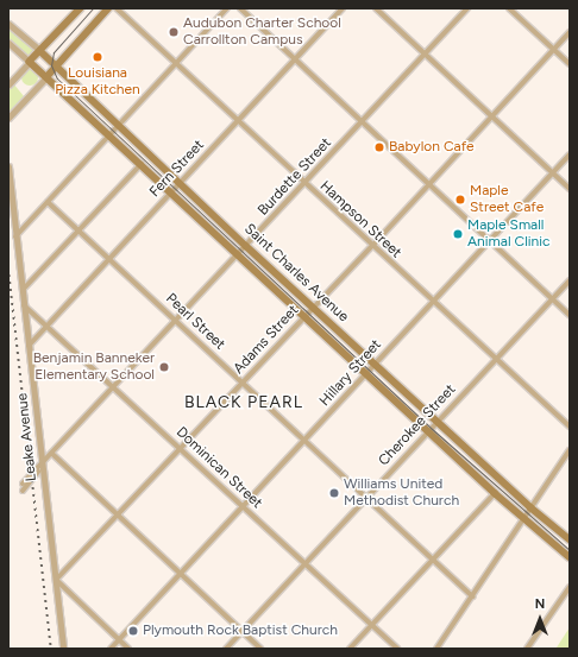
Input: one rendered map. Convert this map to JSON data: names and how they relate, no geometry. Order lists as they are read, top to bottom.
{
  "streets": {
    "main road": ["Saint Charles Avenue"],
    "street": [
      "Fern Street",
      "Burdette Street",
      "Hampson Street",
      "Pearl Street",
      "Adams Street",
      "Hillary Street",
      "Cherokee Street",
      "Leake Avenue",
      "Dominican Street"
    ]
  },
  "crossings": [
    ["Fern Street", "Hampson Street"],
    ["Fern Street", "Saint Charles Avenue"],
    ["Fern Street", "Pearl Street"],
    ["Fern Street", "Leake Avenue"],
    ["Fern Street", "Dominican Street"],
    ["Burdette Street", "Hampson Street"],
    ["Burdette Street", "Saint Charles Avenue"],
    ["Burdette Street", "Pearl Street"],
    ["Burdette Street", "Leake Avenue"],
    ["Burdette Street", "Dominican Street"],
    ["Hampson Street", "Adams Street"],
    ["Hampson Street", "Hillary Street"],
    ["Hampson Street", "Cherokee Street"],
    ["Saint Charles Avenue", "Adams Street"],
    ["Saint Charles Avenue", "Hillary Street"],
    ["Saint Charles Avenue", "Cherokee Street"],
    ["Pearl Street", "Adams Street"],
    ["Pearl Street", "Hillary Street"],
    ["Pearl Street", "Cherokee Street"],
    ["Adams Street", "Leake Avenue"],
    ["Adams Street", "Dominican Street"],
    ["Hillary Street", "Dominican Street"],
    ["Cherokee Street", "Dominican Street"],
    ["Leake Avenue", "Dominican Street"]
  ],
  "districts": ["BLACK PEARL"],
  "places": [
    "Audubon Charter School Carrollton Campus",
    "Louisiana Pizza Kitchen",
    "Babylon Cafe",
    "Maple Street Cafe",
    "Maple Small Animal Clinic",
    "Benjamin Banneker Elementary School",
    "Williams United Methodist Church",
    "Plymouth Rock Baptist Church"
  ],
  "north": "top"
}
